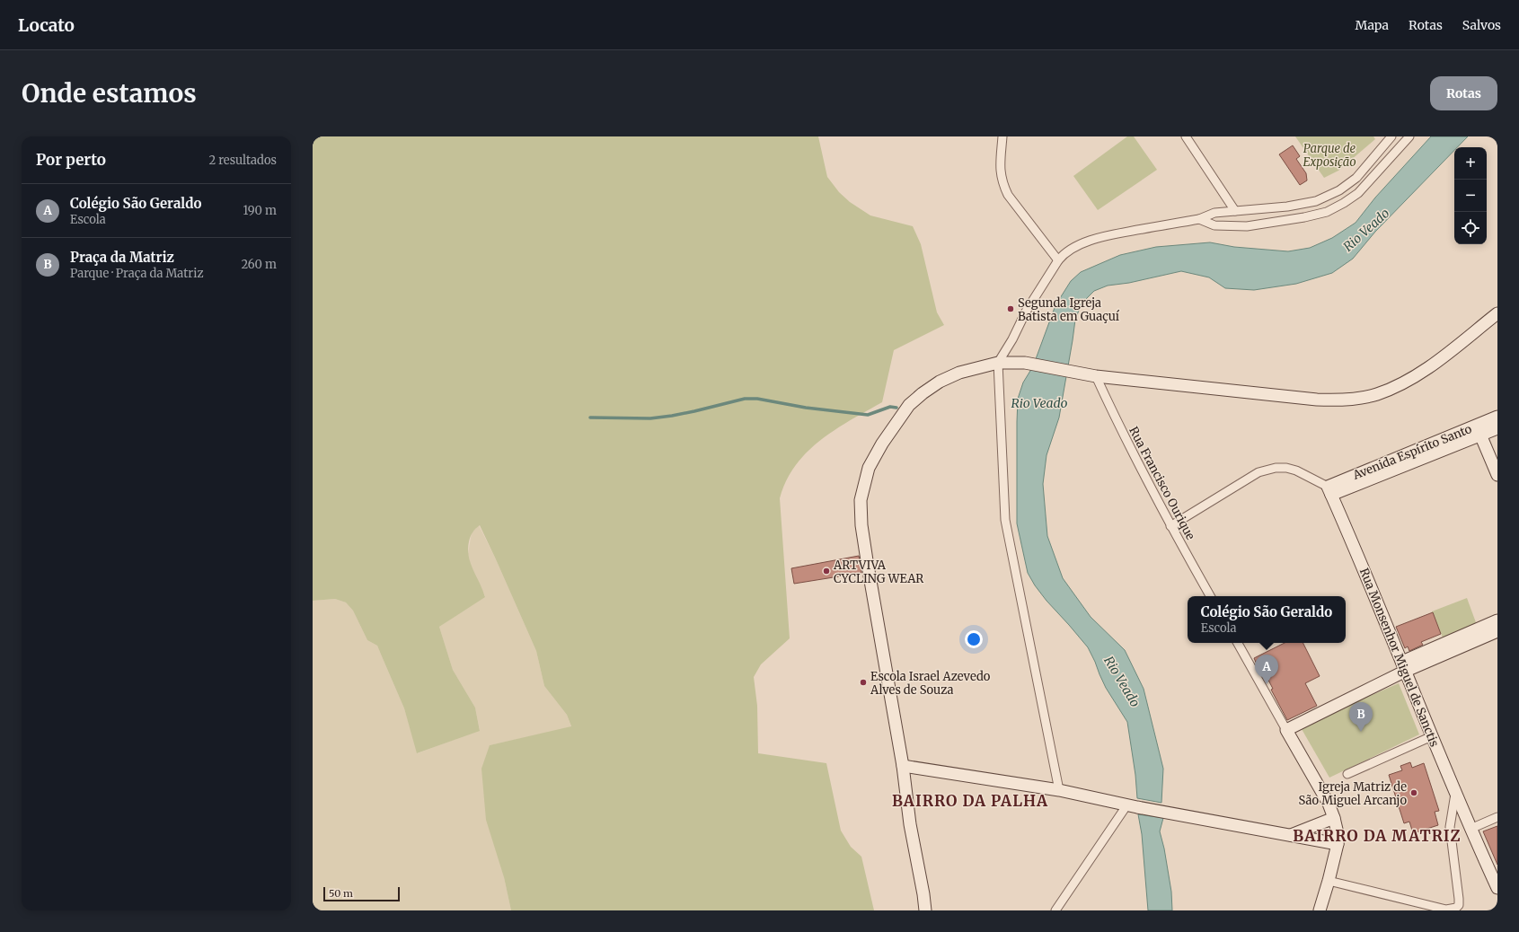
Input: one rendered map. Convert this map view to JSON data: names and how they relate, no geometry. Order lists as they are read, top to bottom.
{
  "streets": {
    "street": ["Avenida Espírito Santo", "Rua Francisco Ourique", "Rua Monsenhor Miguel de Sanctis"]
  },
  "crossings": [
    ["Avenida Espírito Santo", "Rua Monsenhor Miguel de Sanctis"]
  ],
  "districts": ["BAIRRO DA PALHA", "BAIRRO DA MATRIZ"],
  "water": ["Rio Veado"],
  "parks": ["Parque de Exposição"],
  "places": [
    "Segunda Igreja Batista em Guaçuí",
    "ARTVIVA CYCLING WEAR",
    "Escola Israel Azevedo Alves de Souza",
    "Igreja Matriz de São Miguel Arcanjo"
  ],
  "scale_bar": "50 m",
  "page": {
    "header": "Locato",
    "nav": ["Mapa", "Rotas", "Salvos"],
    "buttons": "Rotas",
    "title": "Onde estamos",
    "heading": ["Por perto", "2 resultados"],
    "map_buttons": ["+", "−"],
    "list": [
      {
        "mark": "A",
        "name": "Colégio São Geraldo",
        "note": "Escola",
        "value": "190 m"
      },
      {
        "mark": "B",
        "name": "Praça da Matriz",
        "note": "Parque · Praça da Matriz",
        "value": "260 m"
      }
    ],
    "popup": ["Colégio São Geraldo", "Escola"],
    "pins": ["A", "B"],
    "scale": "50 m"
  }
}
